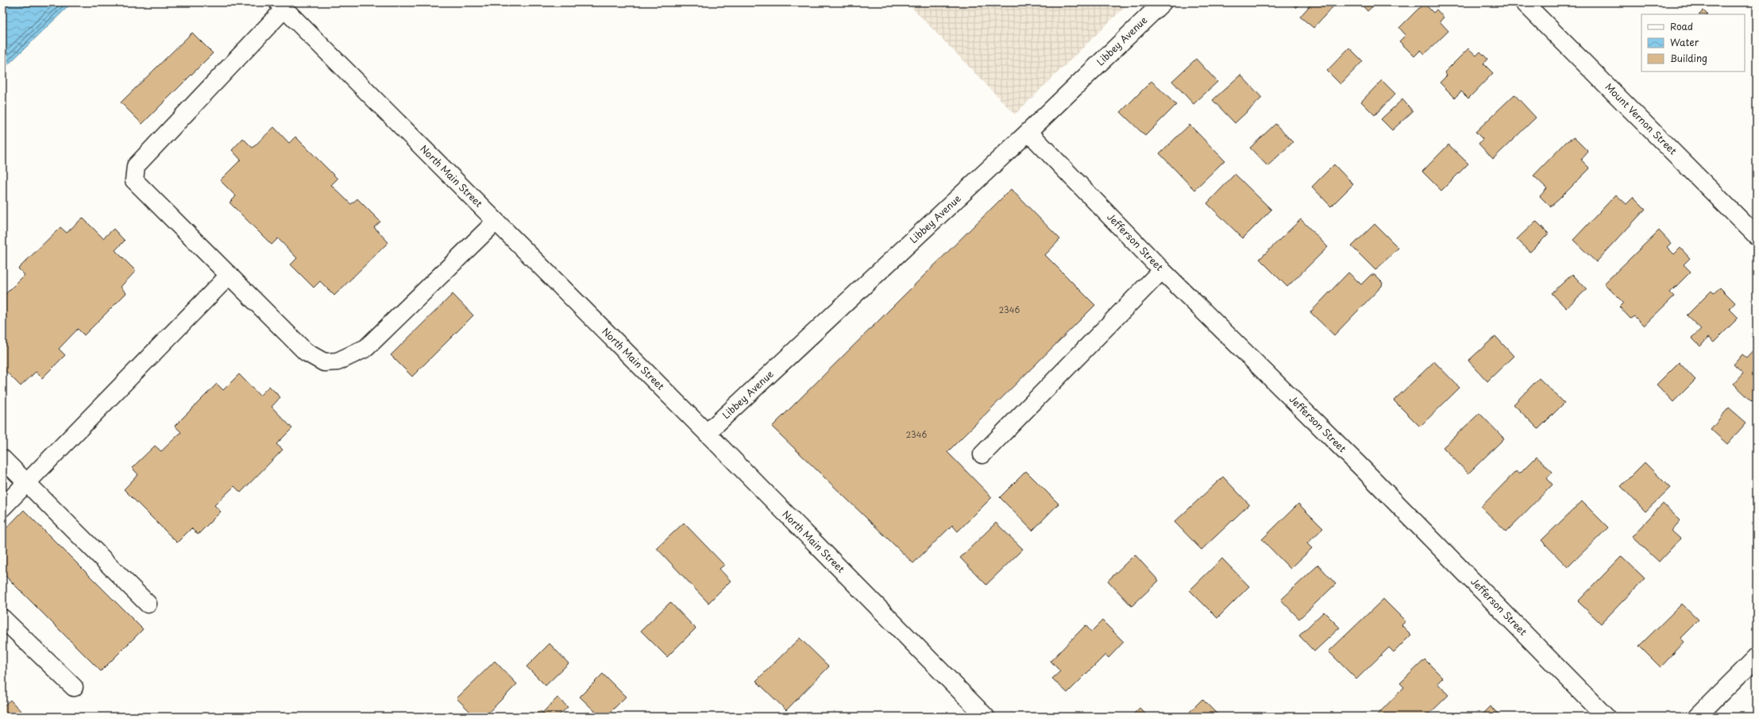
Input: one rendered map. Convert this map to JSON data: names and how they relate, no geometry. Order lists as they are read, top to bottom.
{
  "streets": {
    "street": [
      "Libbey Avenue",
      "Mount Vernon Street",
      "North Main Street",
      "Jefferson Street"
    ]
  },
  "crossings": [
    ["Libbey Avenue", "North Main Street"],
    ["Libbey Avenue", "Jefferson Street"]
  ],
  "house_numbers": ["2346", "2346"],
  "legend": ["Road", "Water", "Building"]
}
